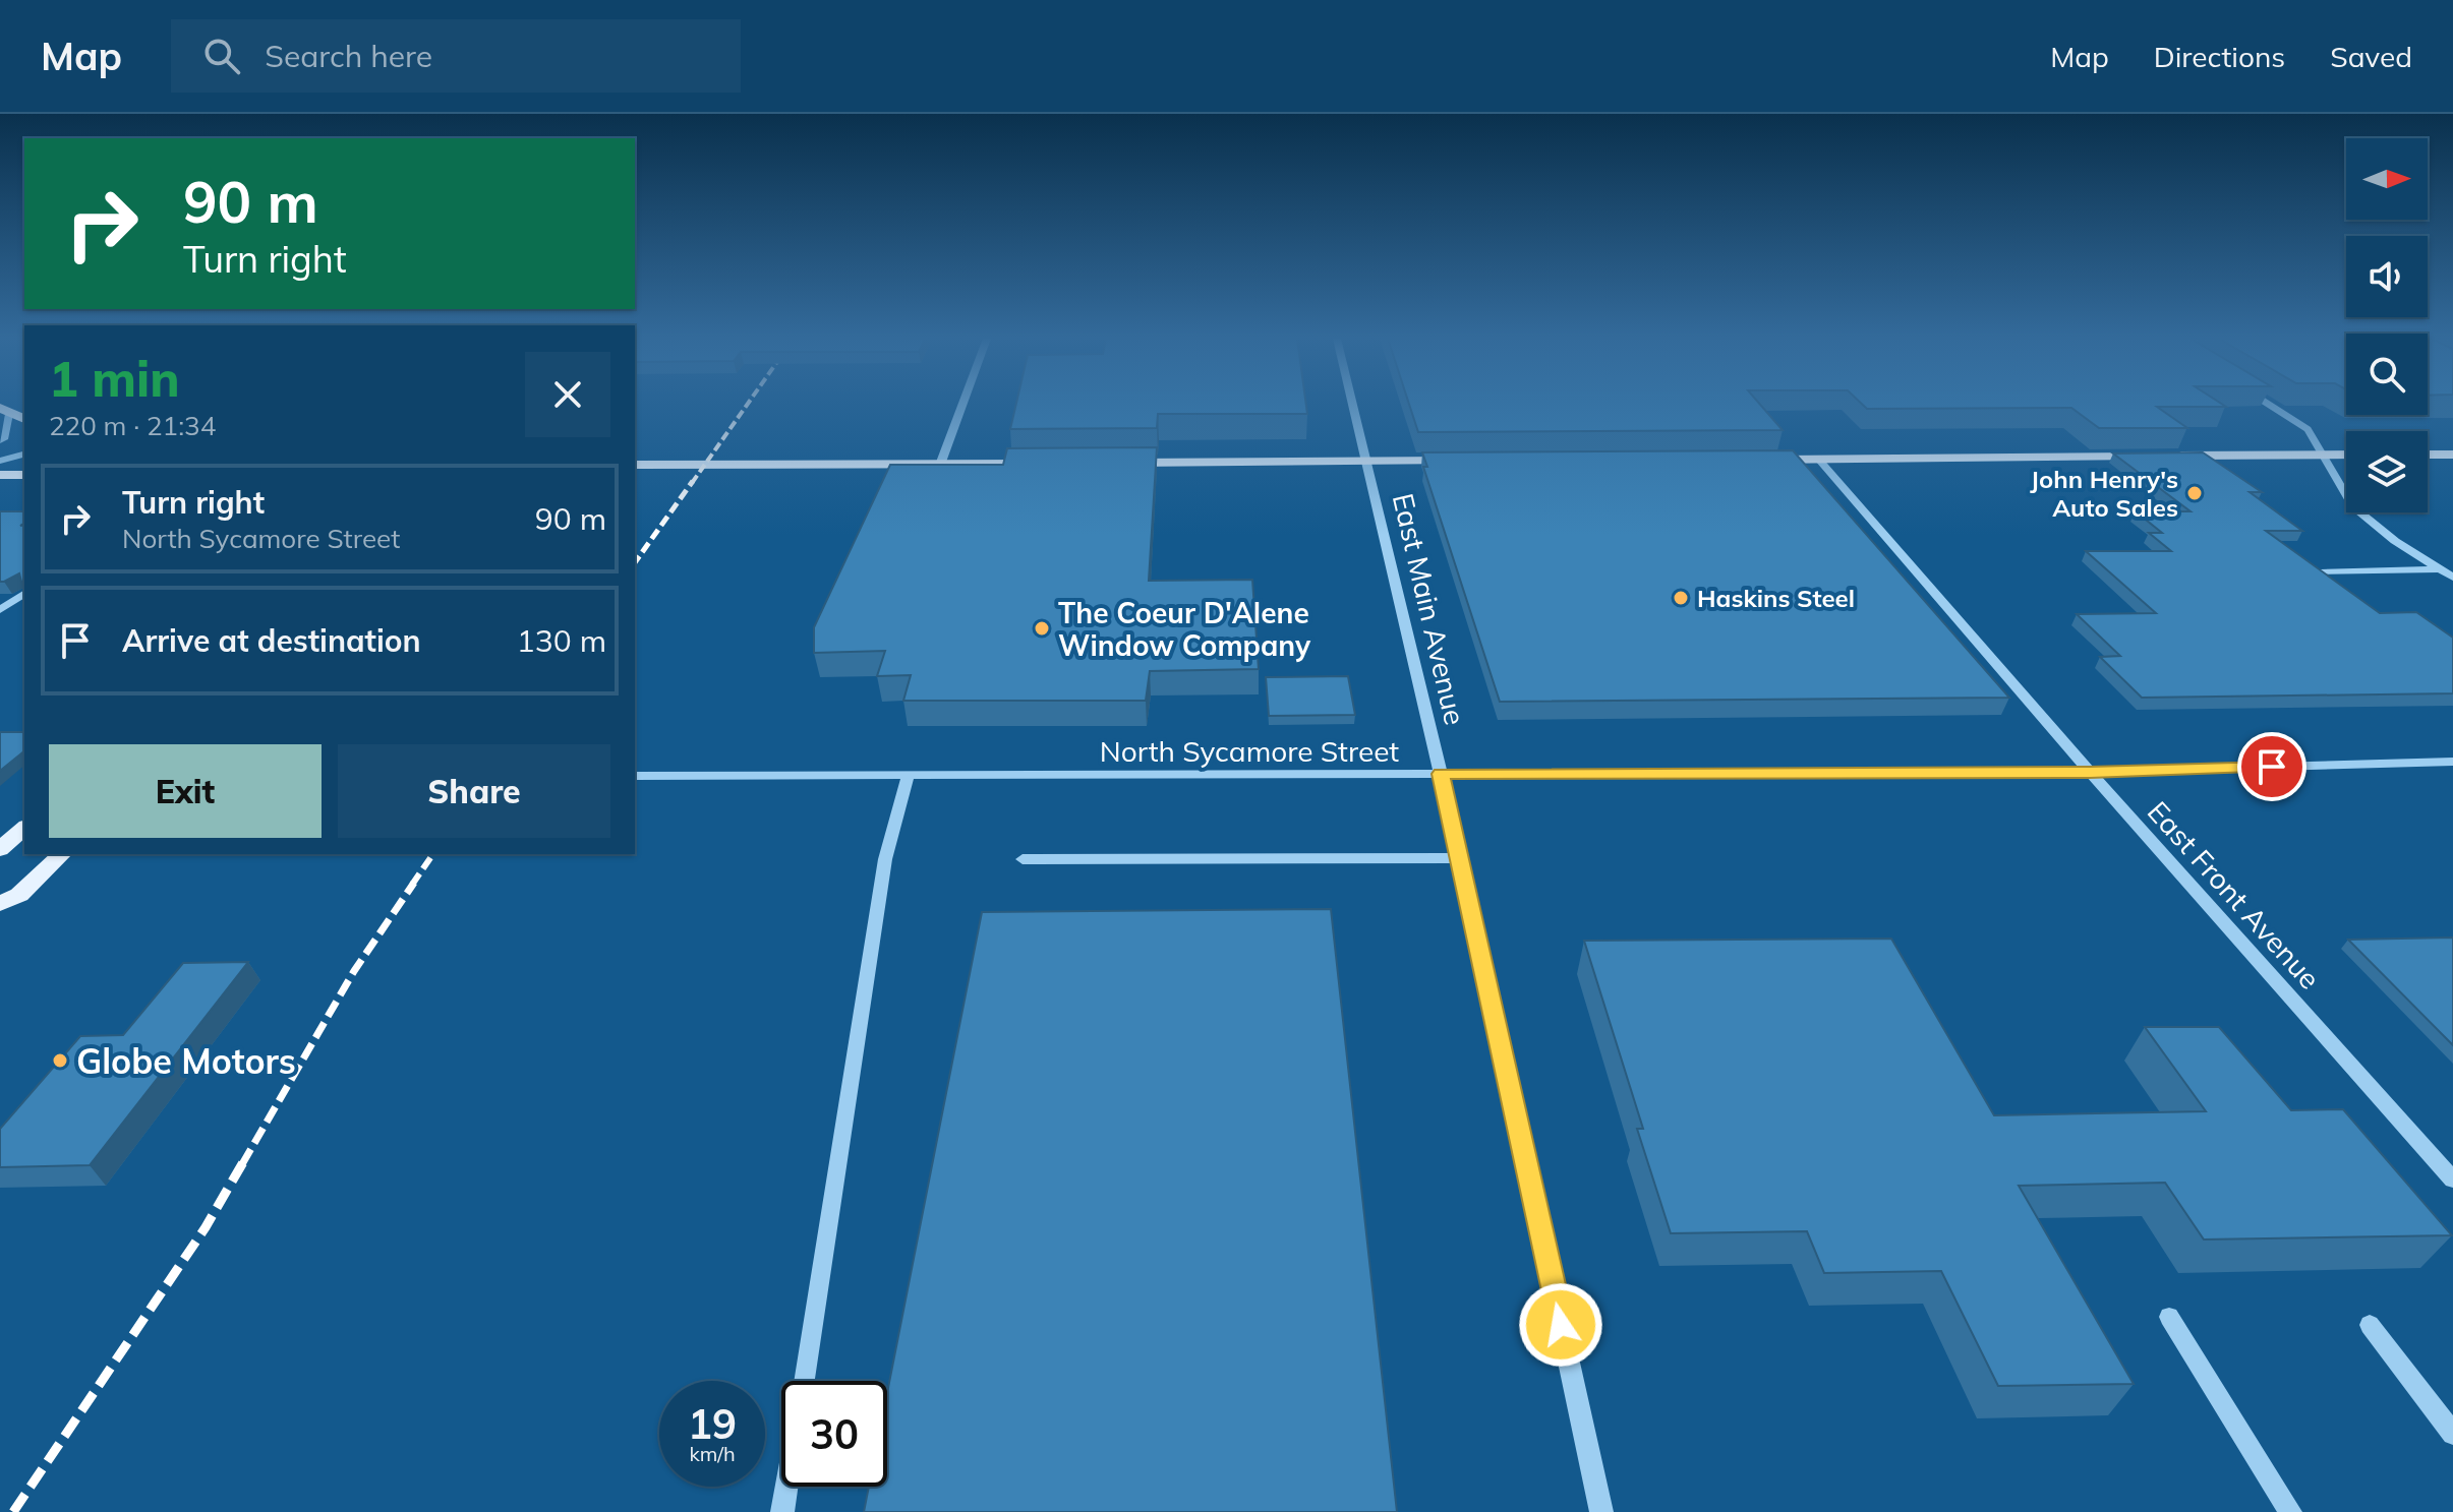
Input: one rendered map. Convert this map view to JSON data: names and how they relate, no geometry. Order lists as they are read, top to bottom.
{
  "streets": {
    "street": ["East Main Avenue", "North Sycamore Street", "East Front Avenue"]
  },
  "crossings": [
    ["East Main Avenue", "North Sycamore Street"],
    ["North Sycamore Street", "East Front Avenue"]
  ],
  "places": [
    "John Henry's Auto Sales",
    "Haskins Steel",
    "The Coeur D'Alene Window Company",
    "Globe Motors"
  ],
  "north": "right",
  "page": {
    "header": "Map",
    "search": "Search here",
    "nav": ["Map", "Directions", "Saved"],
    "turn": ["90 m", "Turn right"],
    "heading": ["1 min", "220 m · 21:34"],
    "list": [
      {
        "name": "Turn right",
        "note": "North Sycamore Street",
        "value": "90 m"
      },
      {
        "name": "Arrive at destination",
        "value": "130 m"
      }
    ],
    "buttons": ["Exit", "Share"],
    "speed": "19 km/h",
    "limit": "30"
  }
}
